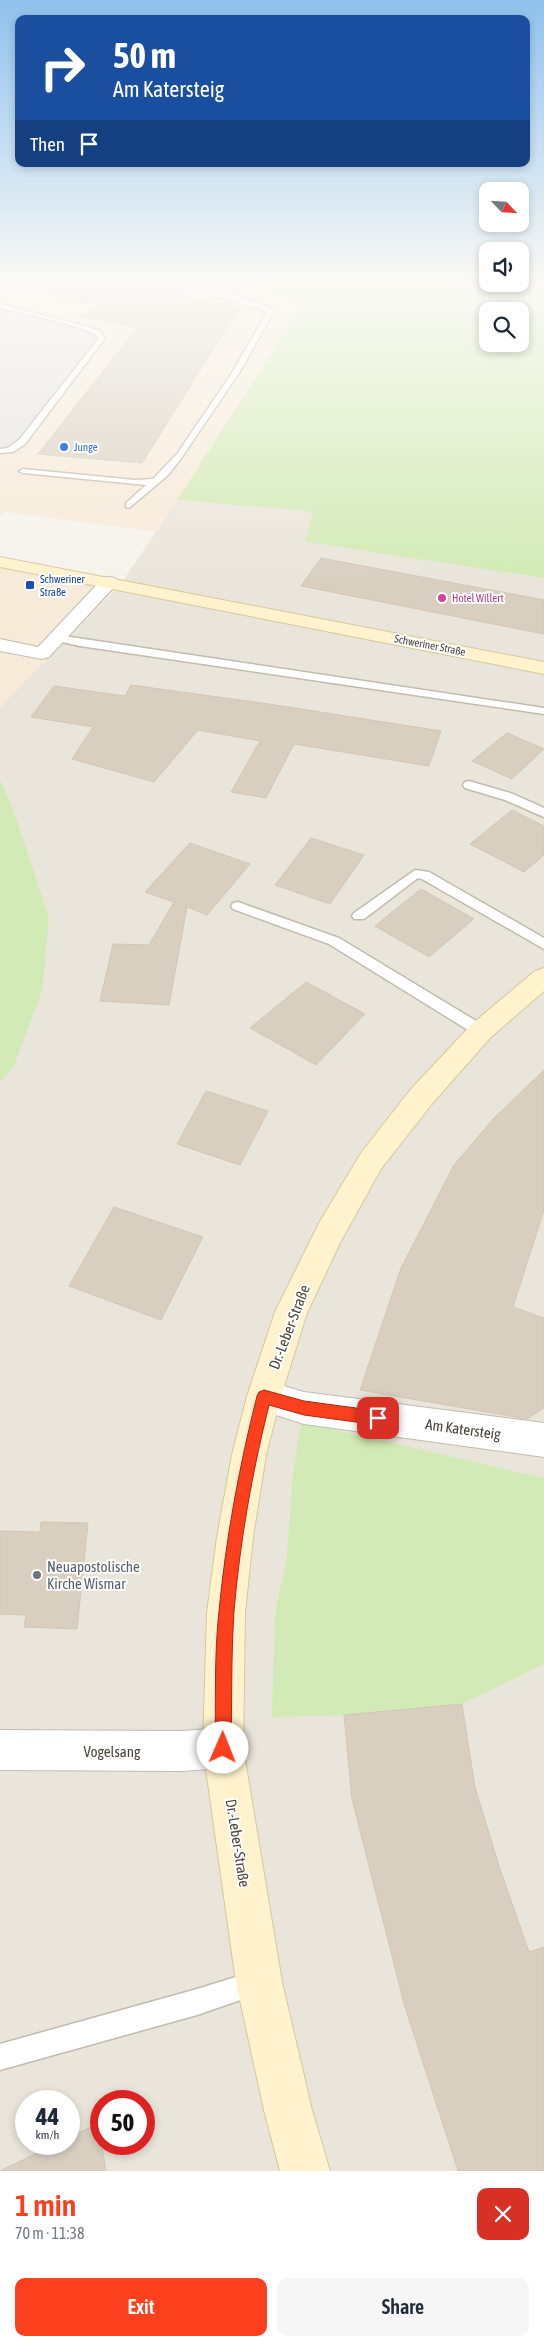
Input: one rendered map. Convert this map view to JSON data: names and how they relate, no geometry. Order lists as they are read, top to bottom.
{
  "streets": {
    "main road": ["Schweriner Straße", "Dr.-Leber-Straße"],
    "street": ["Am Katersteig", "Vogelsang"]
  },
  "crossings": [
    ["Dr.-Leber-Straße", "Am Katersteig"],
    ["Dr.-Leber-Straße", "Vogelsang"]
  ],
  "places": {
    "other": ["Junge", "Hotel Willert", "Neuapostolische Kirche Wismar"],
    "transit": ["Schweriner Straße"]
  },
  "north": "bottom right",
  "page": {
    "turn": ["50 m", "Am Katersteig"],
    "then": "Then",
    "speed": "44 km/h",
    "limit": "50",
    "heading": ["1 min", "70 m · 11:38"],
    "buttons": ["Exit", "Share"]
  }
}
